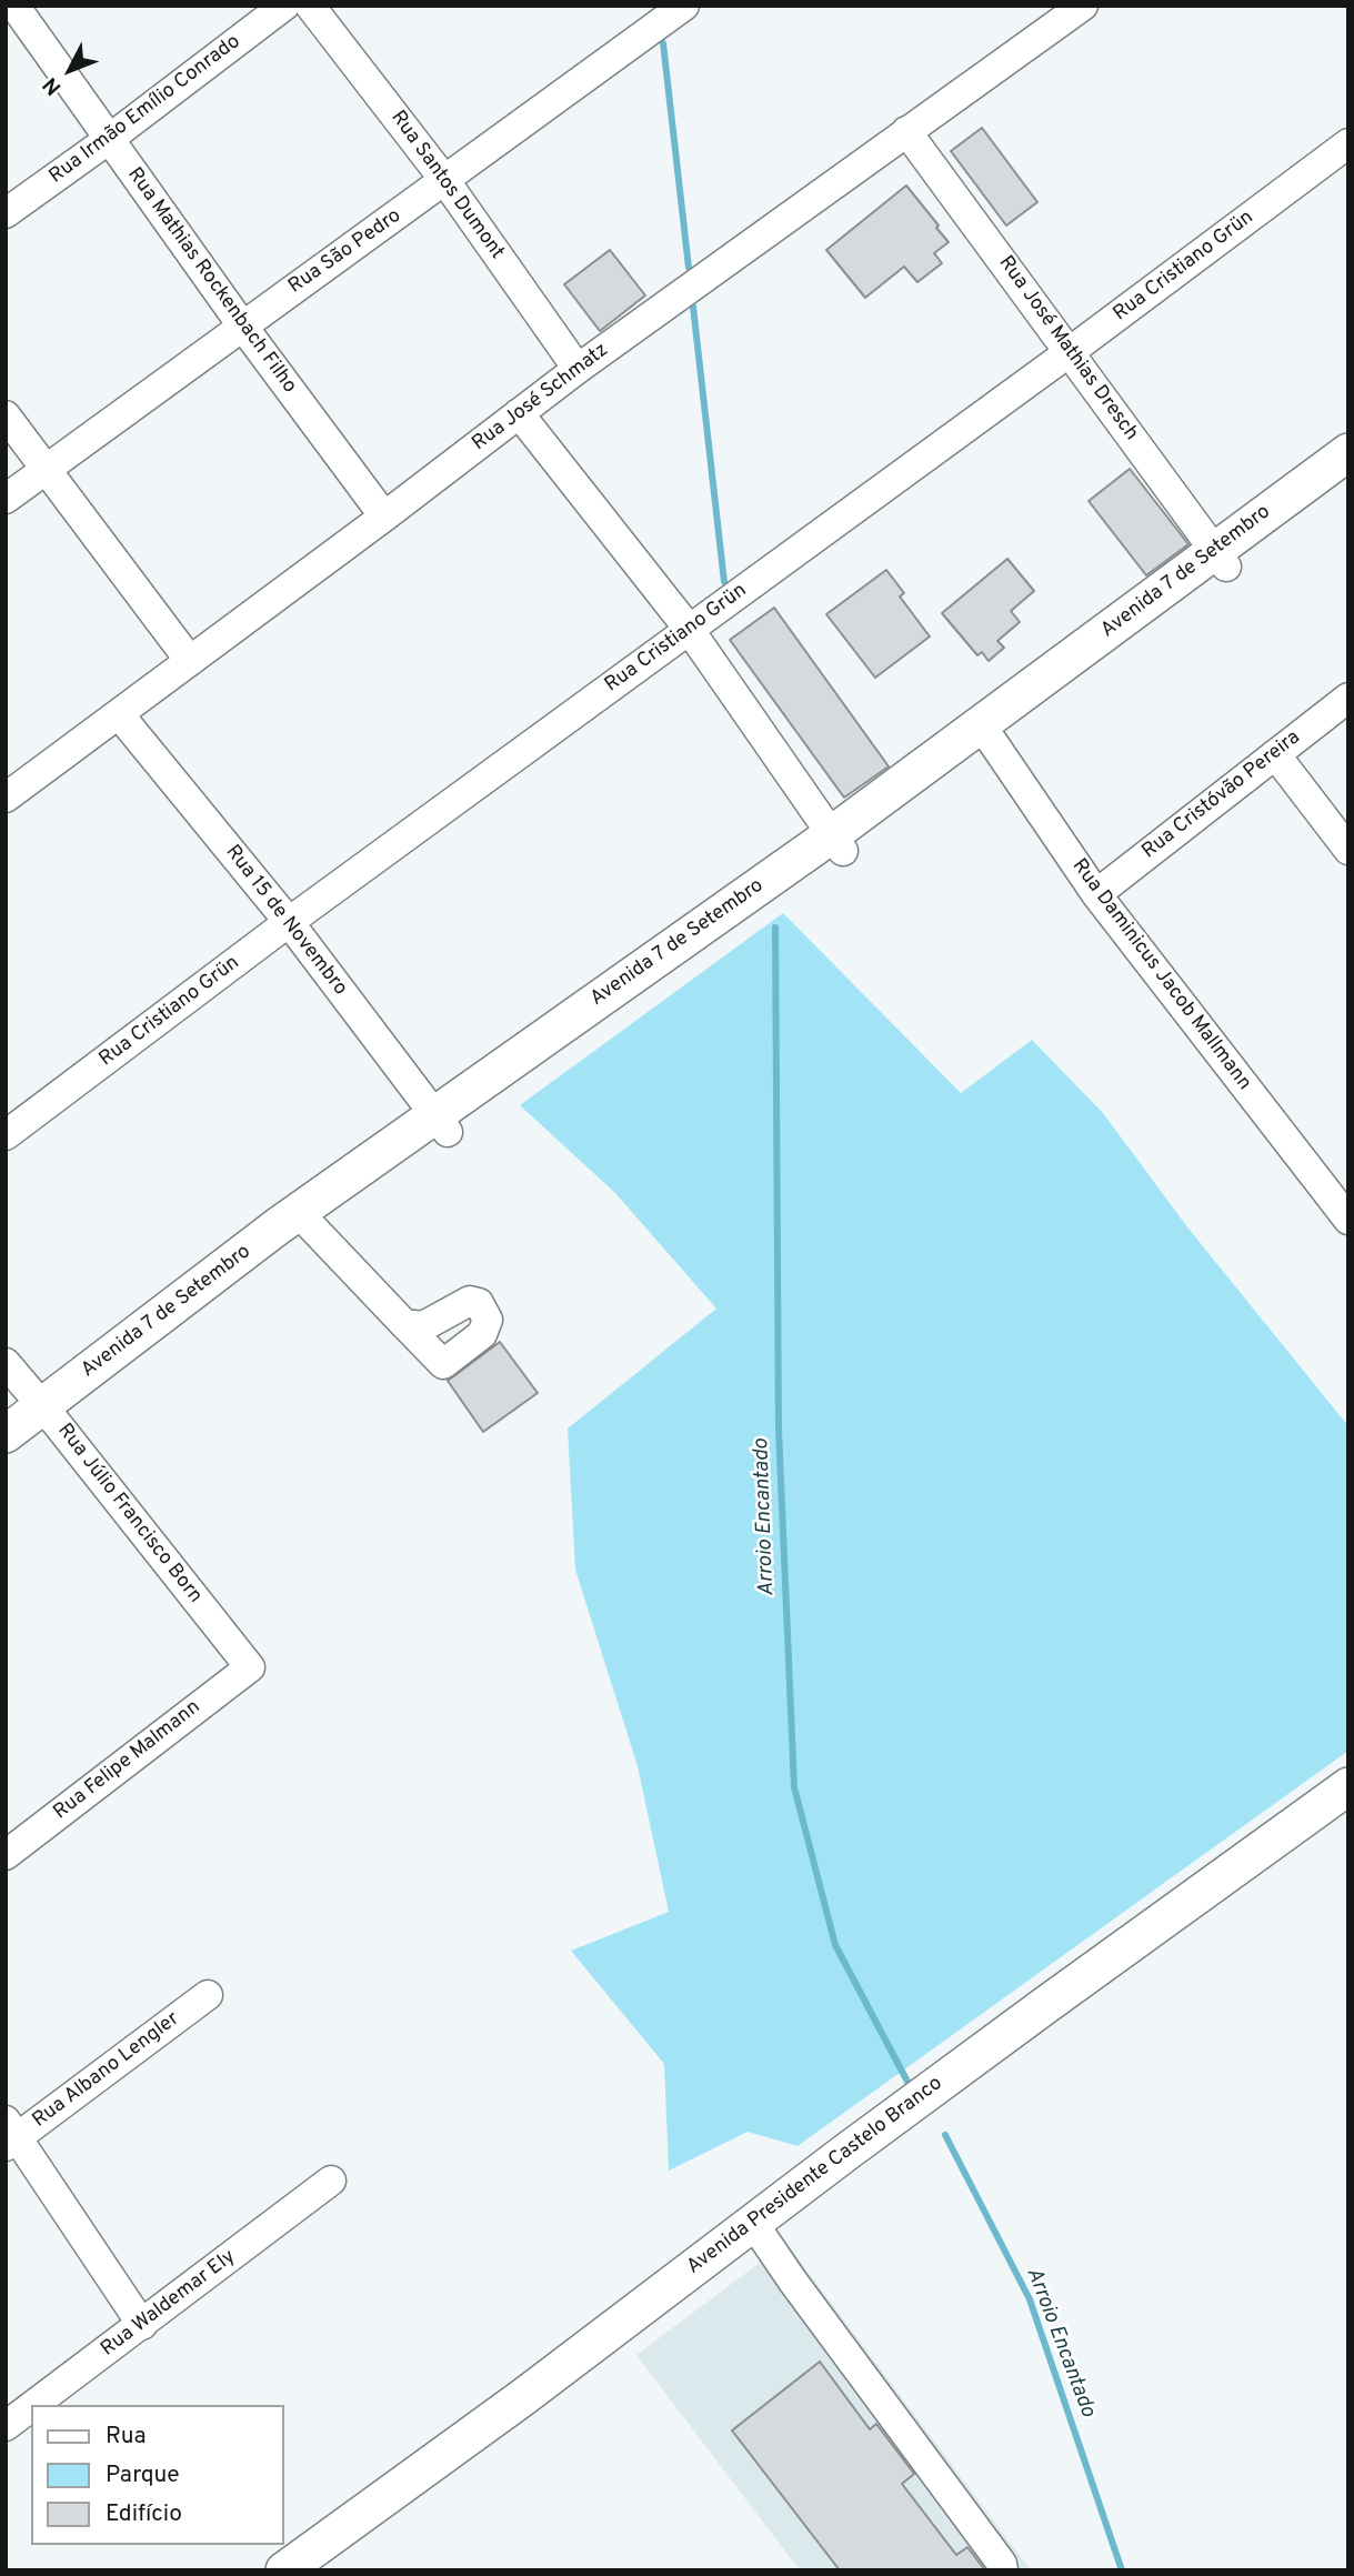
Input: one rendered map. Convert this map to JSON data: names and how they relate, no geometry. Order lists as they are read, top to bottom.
{
  "streets": {
    "main road": ["Avenida 7 de Setembro", "Avenida Presidente Castelo Branco"],
    "street": [
      "Rua Irmão Emílio Conrado",
      "Rua Santos Dumont",
      "Rua São Pedro",
      "Rua Cristiano Grün",
      "Rua Mathias Rockenbach Filho",
      "Rua José Mathias Dresch",
      "Rua José Schmatz",
      "Rua Cristóvão Pereira",
      "Rua 15 de Novembro",
      "Rua Daminicus Jacob Mallmann",
      "Rua Júlio Francisco Born",
      "Rua Felipe Malmann",
      "Rua Albano Lengler",
      "Rua Waldemar Ely"
    ]
  },
  "crossings": [
    ["Rua Irmão Emílio Conrado", "Rua Mathias Rockenbach Filho"],
    ["Rua Santos Dumont", "Rua São Pedro"],
    ["Rua Santos Dumont", "Rua José Schmatz"],
    ["Rua São Pedro", "Rua Mathias Rockenbach Filho"],
    ["Rua Cristiano Grün", "Rua José Mathias Dresch"],
    ["Rua Cristiano Grün", "Rua 15 de Novembro"],
    ["Rua Mathias Rockenbach Filho", "Rua José Schmatz"],
    ["Rua José Mathias Dresch", "Rua José Schmatz"],
    ["Rua José Mathias Dresch", "Avenida 7 de Setembro"],
    ["Rua José Schmatz", "Rua 15 de Novembro"],
    ["Avenida 7 de Setembro", "Rua 15 de Novembro"],
    ["Avenida 7 de Setembro", "Rua Daminicus Jacob Mallmann"],
    ["Avenida 7 de Setembro", "Rua Júlio Francisco Born"],
    ["Rua Cristóvão Pereira", "Rua Daminicus Jacob Mallmann"],
    ["Rua Júlio Francisco Born", "Rua Felipe Malmann"]
  ],
  "water": ["Arroio Encantado"],
  "legend": ["Rua", "Parque", "Edifício"],
  "north": "bottom left"
}
